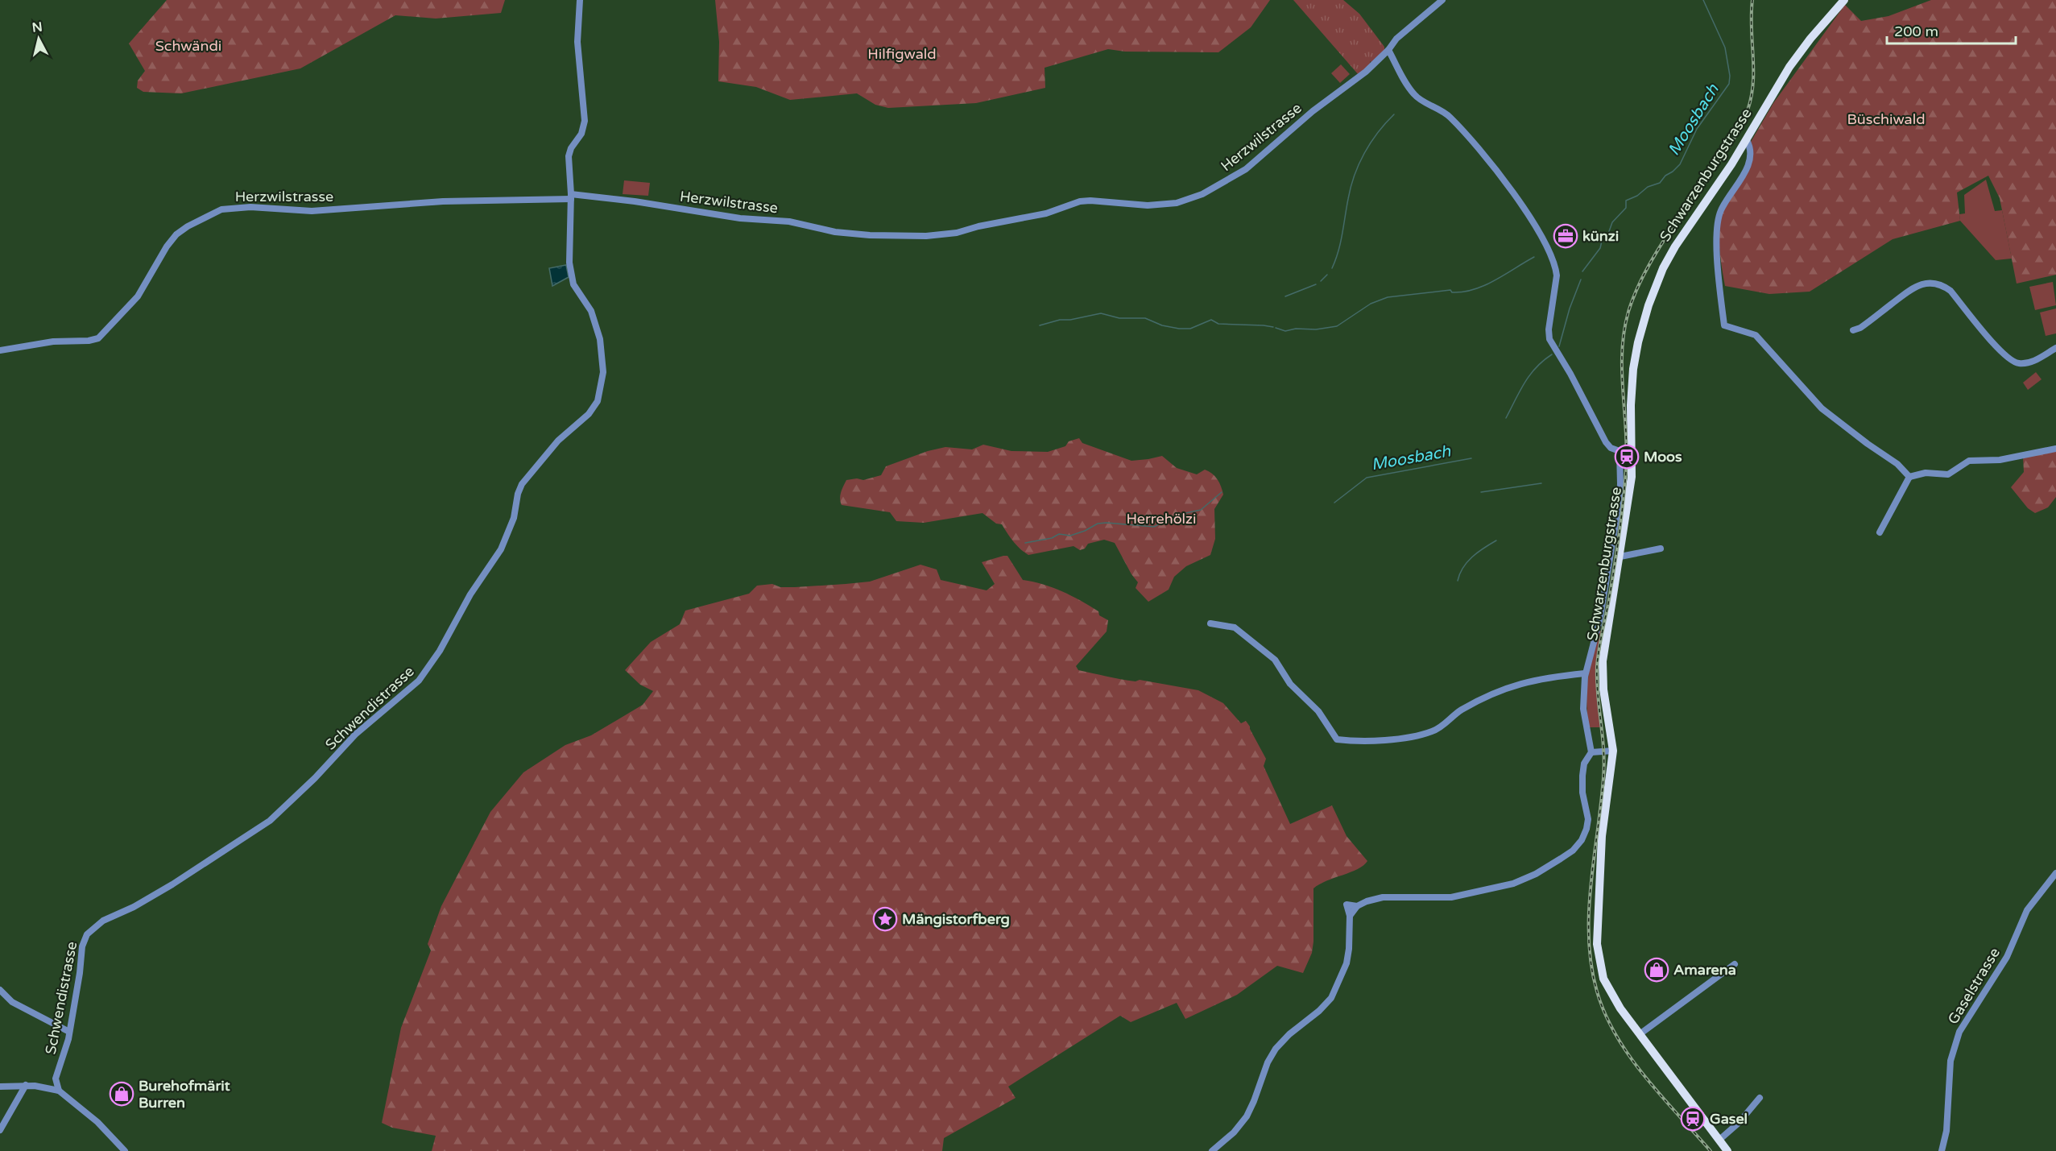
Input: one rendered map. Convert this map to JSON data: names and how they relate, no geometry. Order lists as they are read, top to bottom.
{
  "streets": {
    "main road": ["Schwarzenburgstrasse"],
    "street": ["Herzwilstrasse", "Schwendistrasse", "Gaselstrasse"]
  },
  "crossings": [
    ["Herzwilstrasse", "Schwendistrasse"]
  ],
  "water": ["Moosbach"],
  "parks": [
    "Schwändi",
    "Hilfigwald",
    "Büschiwald",
    "Herrehölzi"
  ],
  "places": {
    "office": ["künzi"],
    "station": ["Moos", "Gasel"],
    "place": ["Mängistorfberg"],
    "shop": ["Amarena", "Burehofmärit Burren"]
  },
  "scale_bar": "200 m",
  "north": "top"
}
